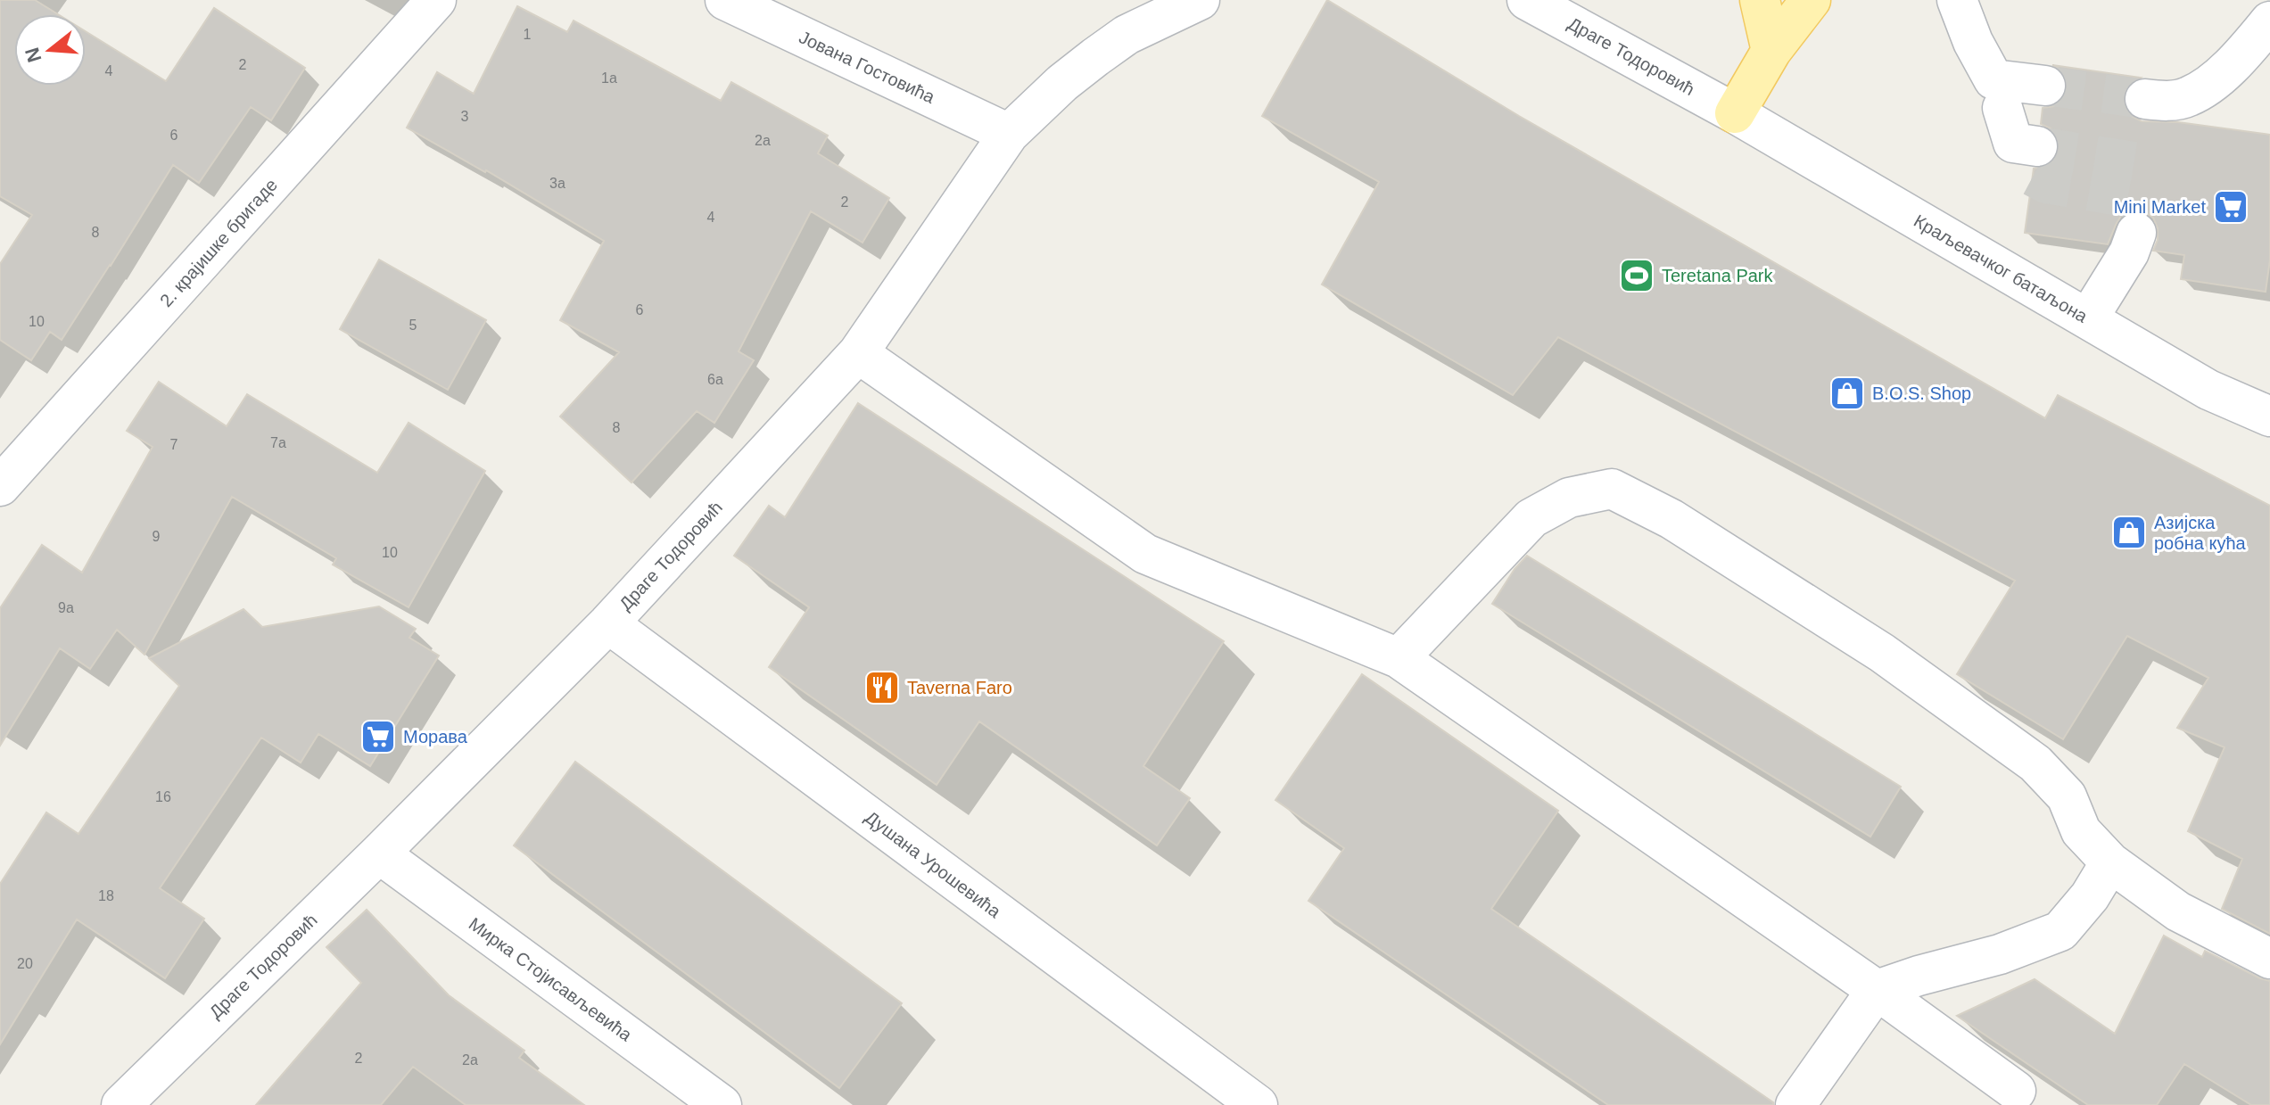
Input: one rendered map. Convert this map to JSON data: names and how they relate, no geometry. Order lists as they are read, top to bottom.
{
  "streets": {
    "street": [
      "Драге Тодоровић",
      "Јована Гостовића",
      "2. крајишке бригаде",
      "Краљевачког батаљона",
      "Душана Урошевића",
      "Мирка Стојисављевића"
    ]
  },
  "crossings": [
    ["Драге Тодоровић", "Јована Гостовића"],
    ["Драге Тодоровић", "Краљевачког батаљона"],
    ["Драге Тодоровић", "Душана Урошевића"],
    ["Драге Тодоровић", "Мирка Стојисављевића"]
  ],
  "places": {
    "supermarket": ["Mini Market", "Морава"],
    "sports": ["Teretana Park"],
    "shop": ["B.O.S. Shop", "Азијска робна кућа"],
    "restaurant": ["Taverna Faro"]
  },
  "house_numbers": [
    "1",
    "2",
    "4",
    "1a",
    "3",
    "6",
    "2a",
    "3a",
    "2",
    "4",
    "8",
    "6",
    "10",
    "5",
    "6a",
    "8",
    "7a",
    "7",
    "9",
    "10",
    "9a",
    "16",
    "18",
    "20",
    "2",
    "2a"
  ],
  "north": "left"
}
